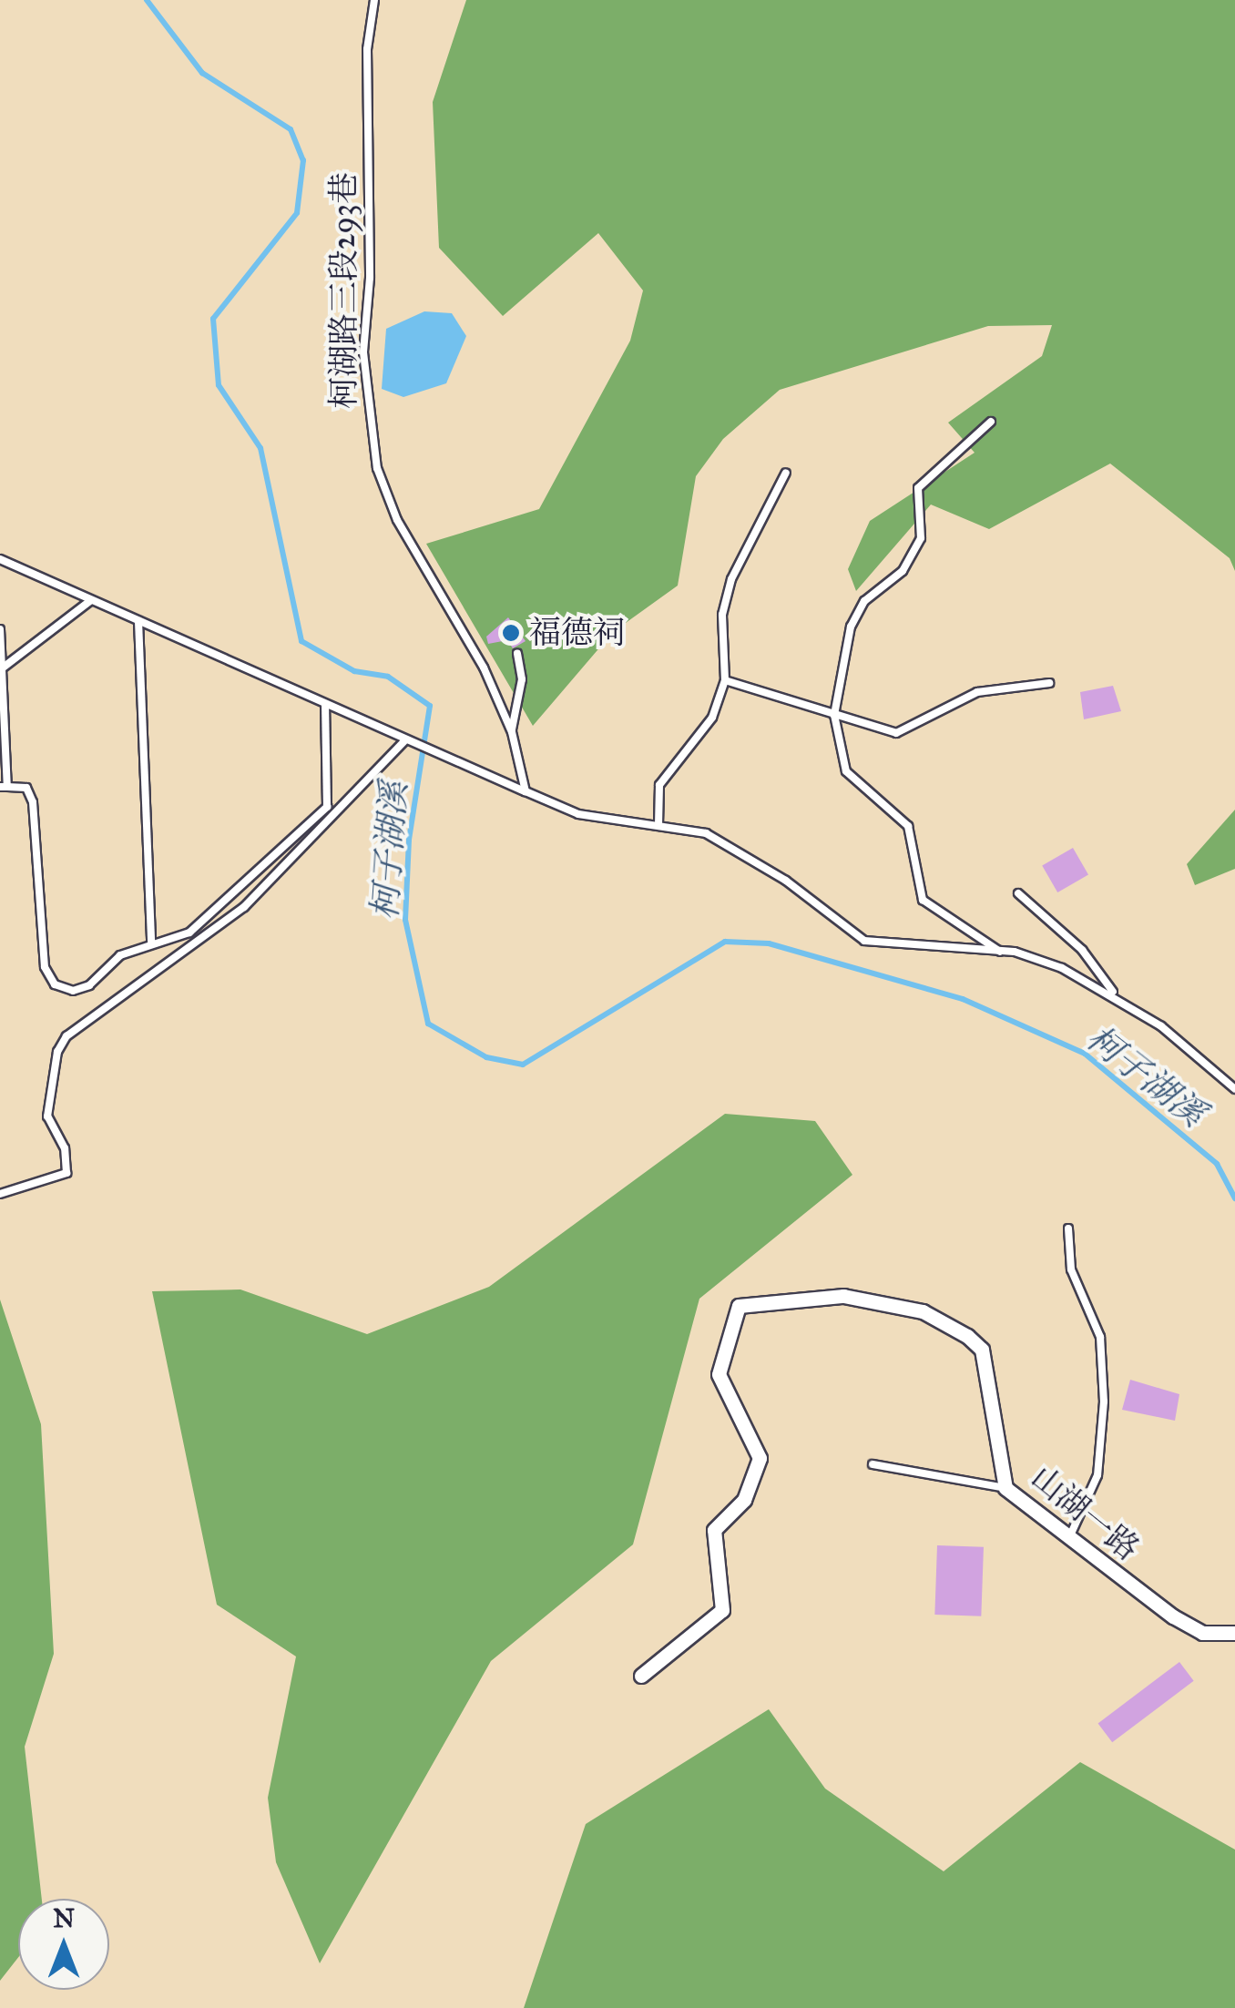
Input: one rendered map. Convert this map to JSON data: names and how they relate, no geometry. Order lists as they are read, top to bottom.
{
  "streets": {
    "street": ["山湖一路"],
    "lane": ["柯湖路三段293巷"]
  },
  "water": ["柯子湖溪"],
  "places": ["福德祠"],
  "north": "top"
}
